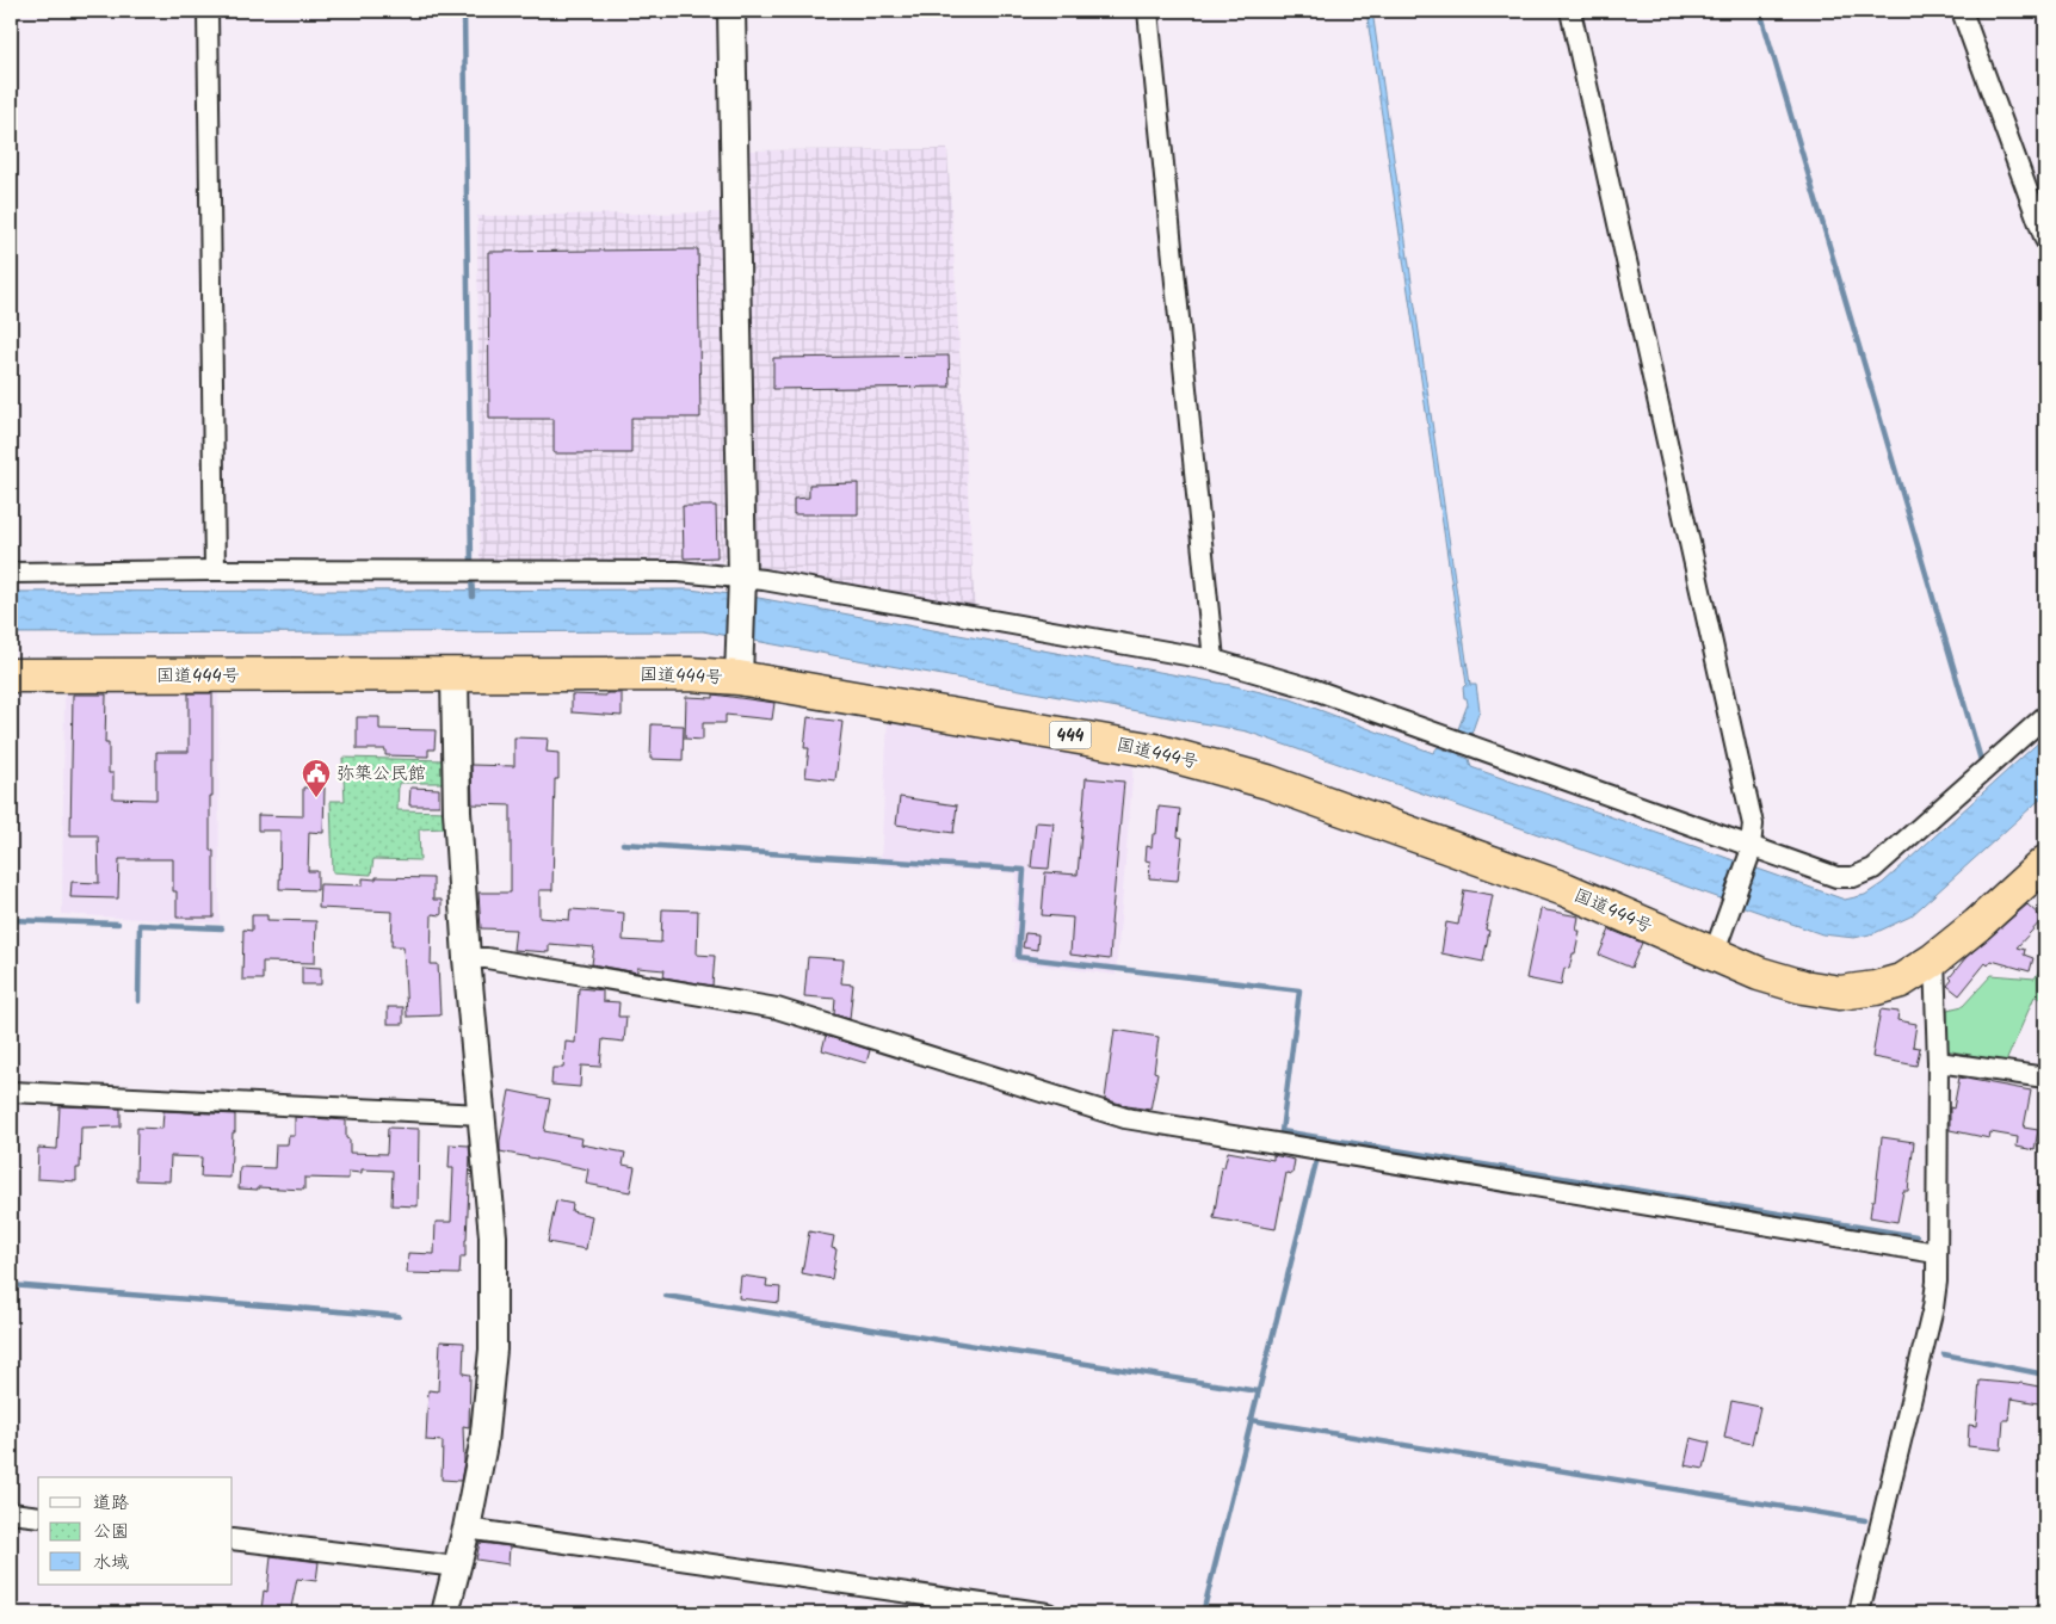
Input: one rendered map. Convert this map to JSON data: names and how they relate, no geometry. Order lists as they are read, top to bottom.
{
  "streets": {
    "highway": ["国道444号", "444"]
  },
  "places": {
    "public building": ["弥築公民館"]
  },
  "legend": ["道路", "公園", "水域"]
}
